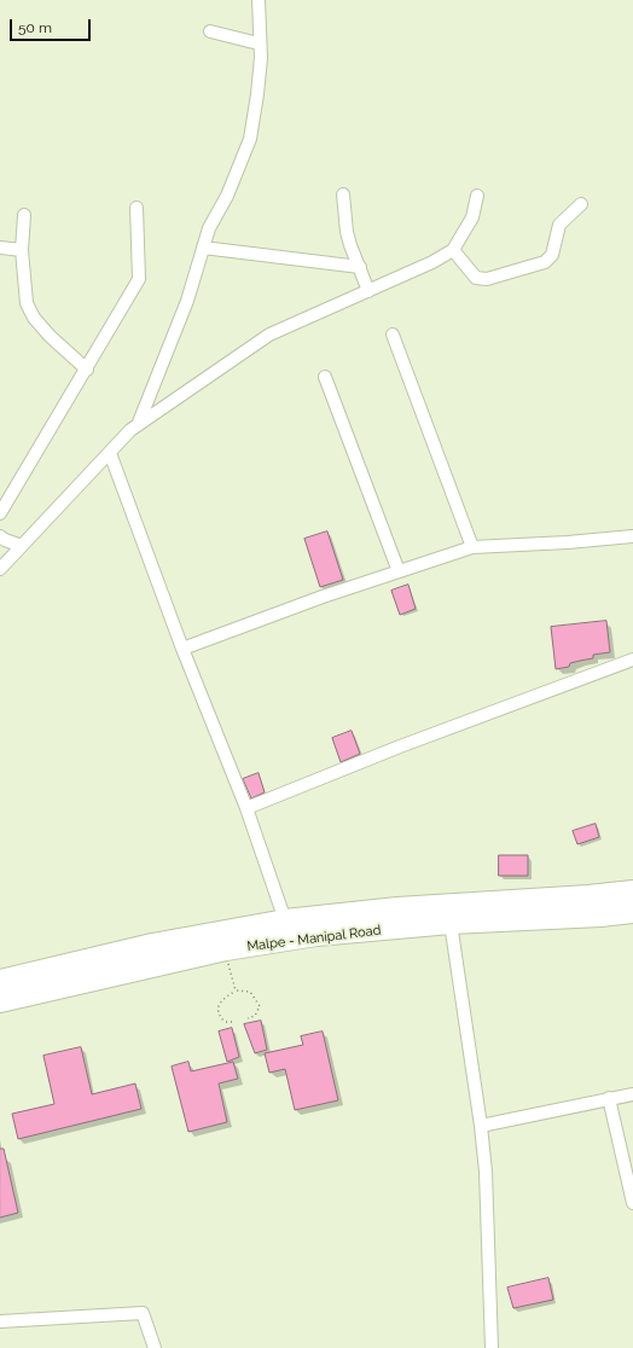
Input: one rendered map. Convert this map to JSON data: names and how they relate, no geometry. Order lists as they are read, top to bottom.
{
  "streets": {
    "highway": ["Malpe - Manipal Road"]
  },
  "scale_bar": "50 m"
}
